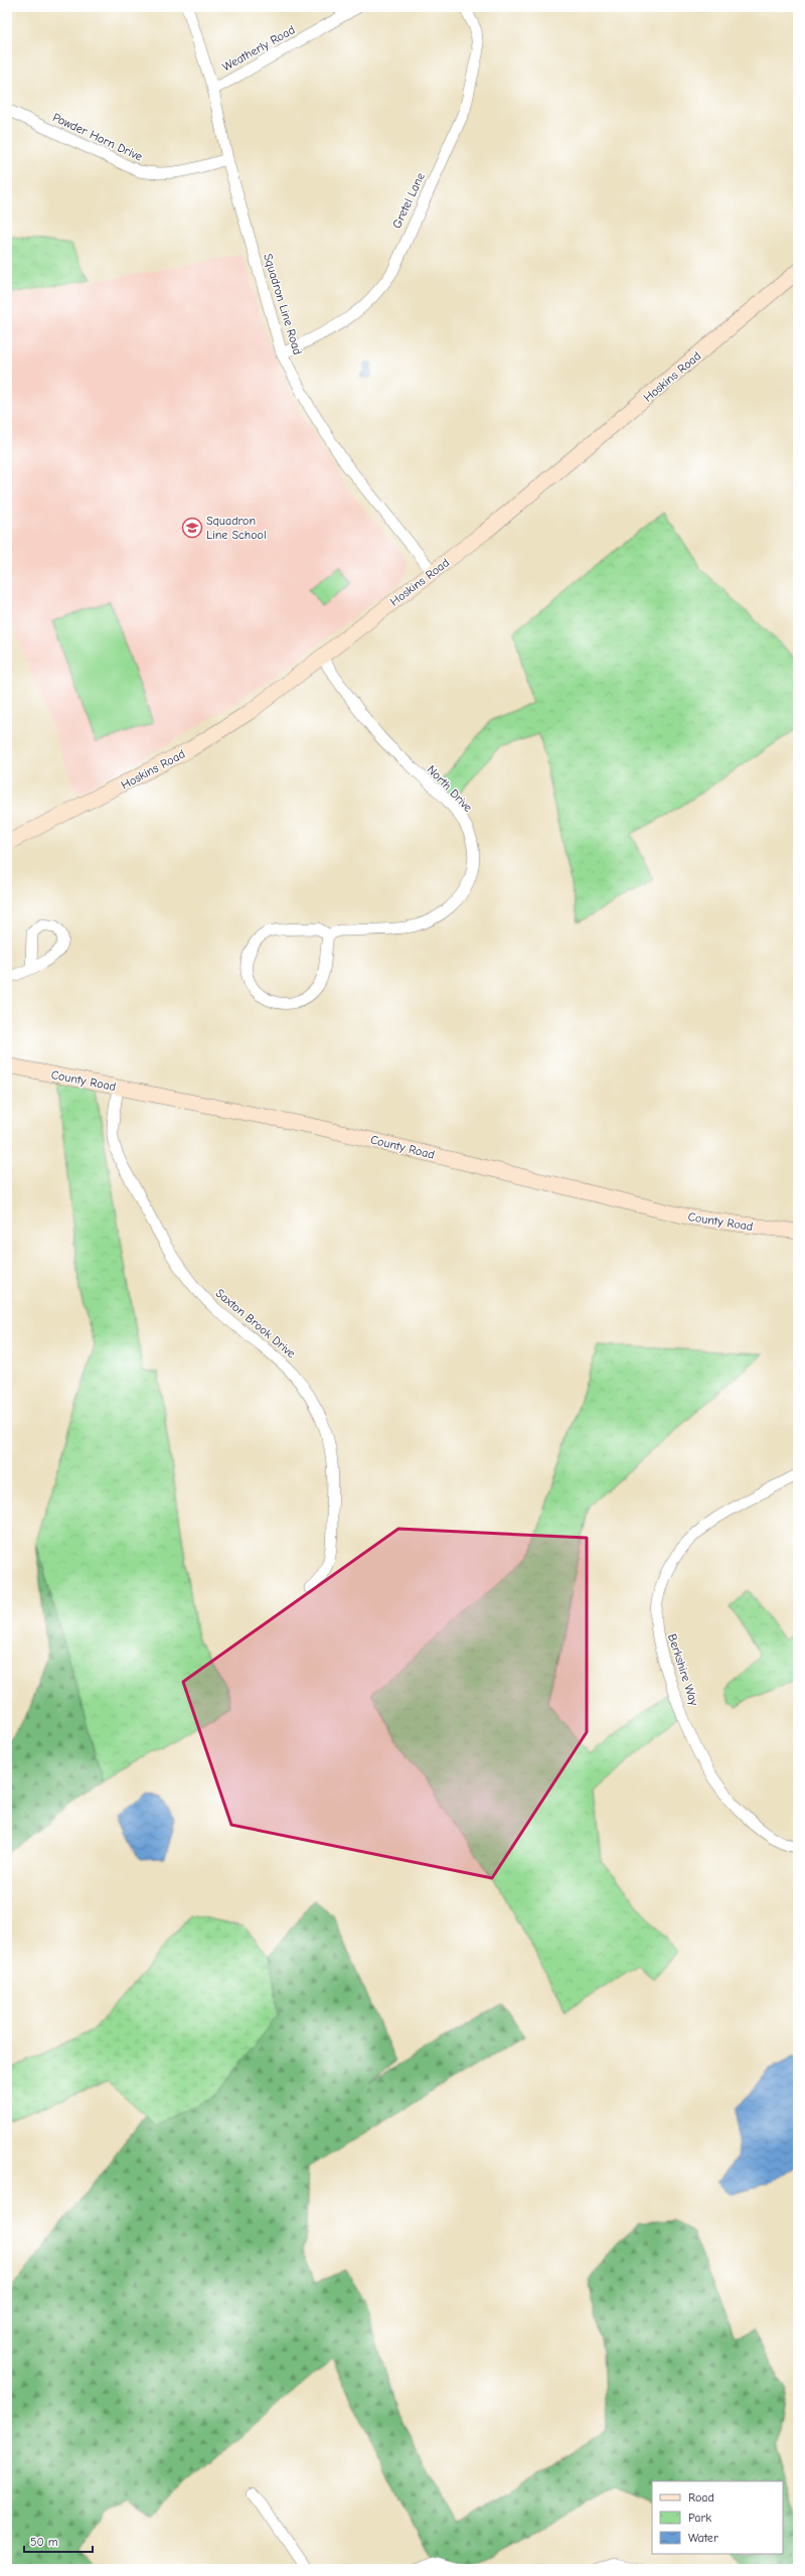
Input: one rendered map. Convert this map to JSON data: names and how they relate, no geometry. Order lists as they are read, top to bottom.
{
  "streets": {
    "street": [
      "Weatherly Road",
      "Powder Horn Drive",
      "Gretel Lane",
      "Squadron Line Road",
      "Hoskins Road",
      "North Drive",
      "County Road",
      "Saxton Brook Drive",
      "Berkshire Way"
    ]
  },
  "crossings": [
    ["Weatherly Road", "Squadron Line Road"],
    ["Powder Horn Drive", "Squadron Line Road"],
    ["Gretel Lane", "Squadron Line Road"],
    ["Squadron Line Road", "Hoskins Road"],
    ["Hoskins Road", "North Drive"],
    ["County Road", "Saxton Brook Drive"]
  ],
  "places": {
    "school or university": ["Squadron Line School"]
  },
  "legend": ["Road", "Park", "Water"],
  "scale_bar": "50 m"
}
